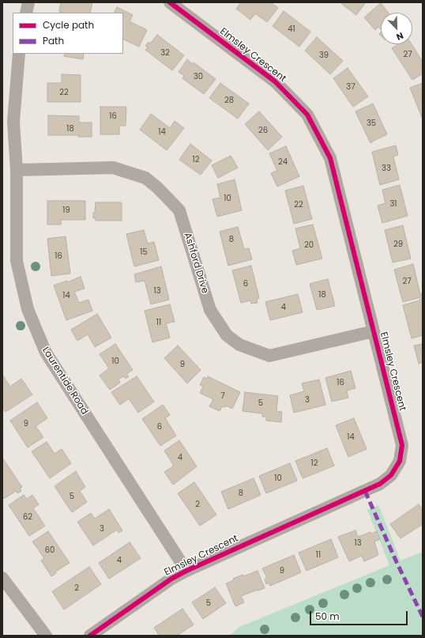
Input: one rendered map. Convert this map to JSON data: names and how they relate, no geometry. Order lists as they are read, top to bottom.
{
  "streets": {
    "street": ["Elmsley Crescent", "Ashford Drive", "Laurentide Road"]
  },
  "crossings": [
    ["Elmsley Crescent", "Ashford Drive"],
    ["Elmsley Crescent", "Laurentide Road"],
    ["Ashford Drive", "Laurentide Road"]
  ],
  "house_numbers": [
    "41",
    "32",
    "27",
    "39",
    "30",
    "37",
    "22",
    "28",
    "16",
    "35",
    "18",
    "26",
    "14",
    "12",
    "24",
    "33",
    "10",
    "31",
    "22",
    "19",
    "8",
    "29",
    "20",
    "15",
    "16",
    "27",
    "6",
    "13",
    "18",
    "14",
    "4",
    "11",
    "10",
    "9",
    "16",
    "7",
    "3",
    "5",
    "9",
    "6",
    "14",
    "4",
    "12",
    "10",
    "8",
    "5",
    "2",
    "62",
    "3",
    "13",
    "60",
    "11",
    "4",
    "9",
    "2",
    "5"
  ],
  "legend": ["Cycle path", "Path"],
  "scale_bar": "50 m",
  "north": "bottom right"
}
